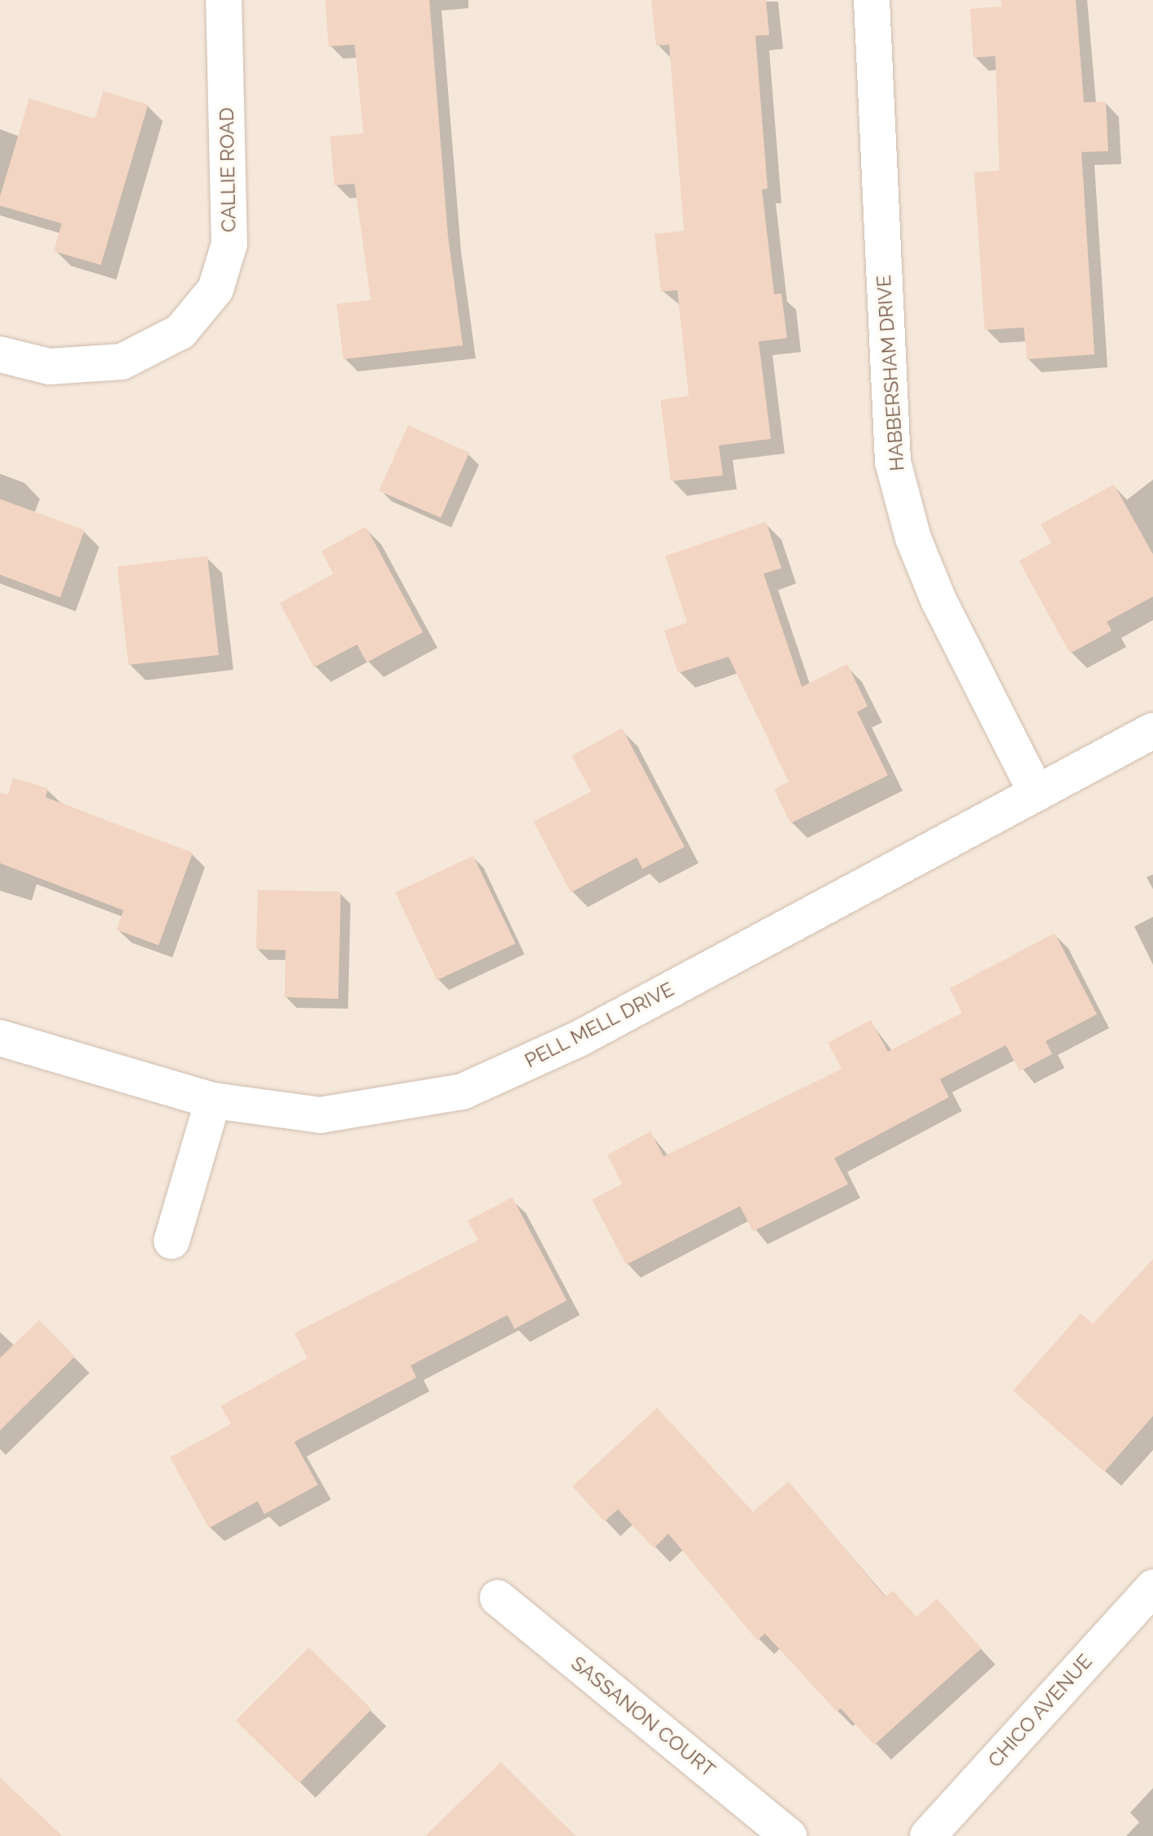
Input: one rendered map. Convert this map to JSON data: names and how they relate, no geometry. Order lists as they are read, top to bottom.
{
  "streets": {
    "street": [
      "CALLIE ROAD",
      "HABBERSHAM DRIVE",
      "PELL MELL DRIVE",
      "CHICO AVENUE",
      "SASSANON COURT"
    ]
  },
  "crossings": [
    ["HABBERSHAM DRIVE", "PELL MELL DRIVE"]
  ]
}
